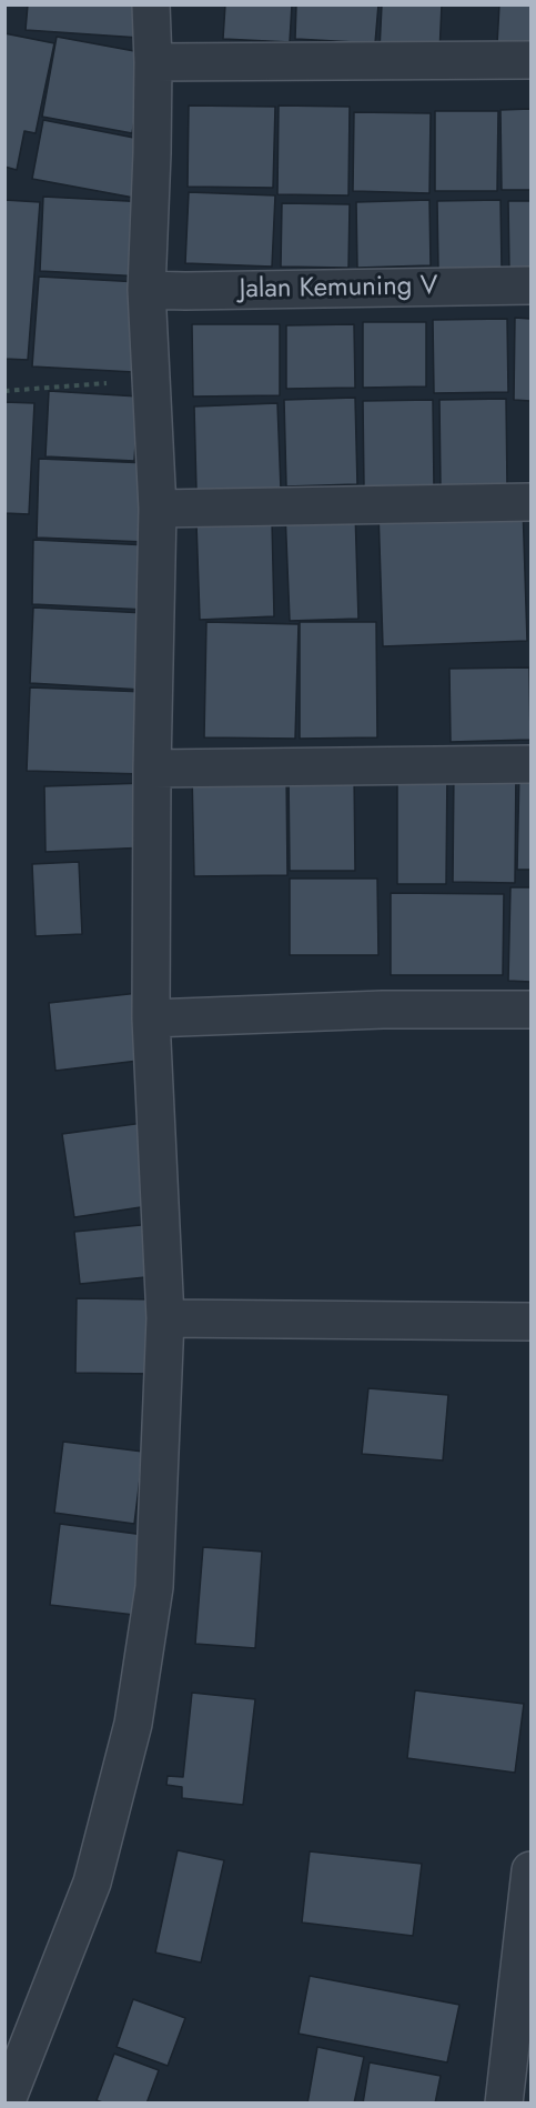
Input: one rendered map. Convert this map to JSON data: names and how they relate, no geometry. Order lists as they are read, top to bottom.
{
  "streets": {
    "street": ["Jalan Kemuning V"]
  }
}
